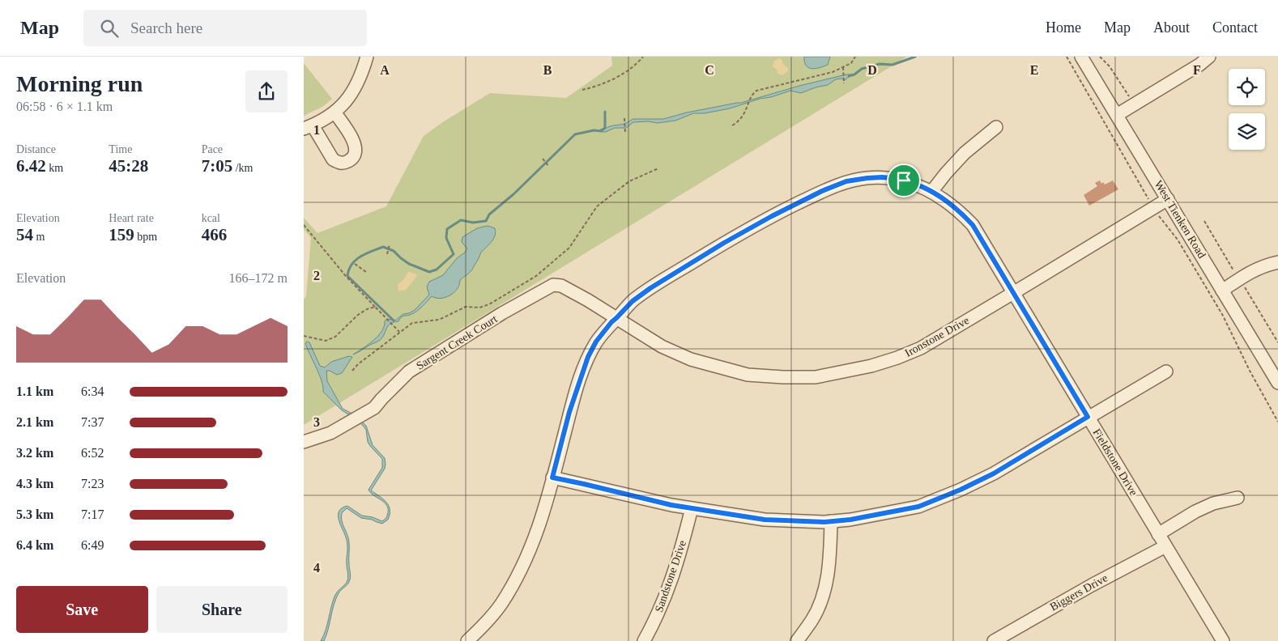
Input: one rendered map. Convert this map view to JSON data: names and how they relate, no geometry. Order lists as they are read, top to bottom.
{
  "streets": {
    "street": [
      "West Tienken Road",
      "Ironstone Drive",
      "Sargent Creek Court",
      "Fieldstone Drive",
      "Sandstone Drive",
      "Biggers Drive"
    ]
  },
  "crossings": [
    ["West Tienken Road", "Ironstone Drive"],
    ["Ironstone Drive", "Sargent Creek Court"],
    ["Ironstone Drive", "Fieldstone Drive"],
    ["Sargent Creek Court", "Fieldstone Drive"],
    ["Fieldstone Drive", "Biggers Drive"]
  ],
  "page": {
    "header": "Map",
    "search": "Search here",
    "nav": [
      "Home",
      "Map",
      "About",
      "Contact"
    ],
    "heading": ["Morning run", "06:58 · 6 × 1.1 km"],
    "stats": [
      ["Distance", "6.42 km"],
      ["Time", "45:28"],
      ["Pace", "7:05 /km"],
      ["Elevation", "54 m"],
      ["Heart rate", "159 bpm"],
      ["kcal", "466"]
    ],
    "chart": ["Elevation", "166–172 m"],
    "list": [
      {
        "name": "1.1 km",
        "note": "6:34"
      },
      {
        "name": "2.1 km",
        "note": "7:37"
      },
      {
        "name": "3.2 km",
        "note": "6:52"
      },
      {
        "name": "4.3 km",
        "note": "7:23"
      },
      {
        "name": "5.3 km",
        "note": "7:17"
      },
      {
        "name": "6.4 km",
        "note": "6:49"
      }
    ],
    "buttons": ["Save", "Share"]
  },
  "grid": {
    "columns": [
      "A",
      "B",
      "C",
      "D",
      "E",
      "F"
    ],
    "rows": [
      "1",
      "2",
      "3",
      "4"
    ]
  }
}
